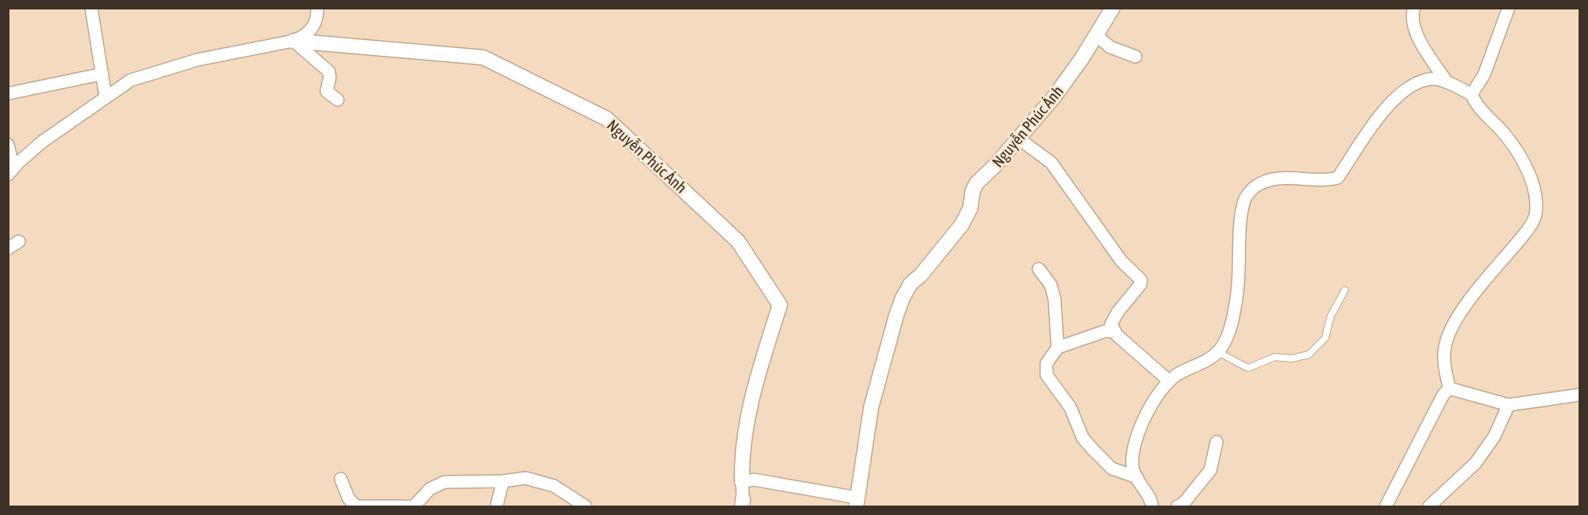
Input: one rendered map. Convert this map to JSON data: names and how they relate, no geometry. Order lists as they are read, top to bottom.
{
  "streets": {
    "street": ["Nguyễn Phúc Ánh"]
  }
}
